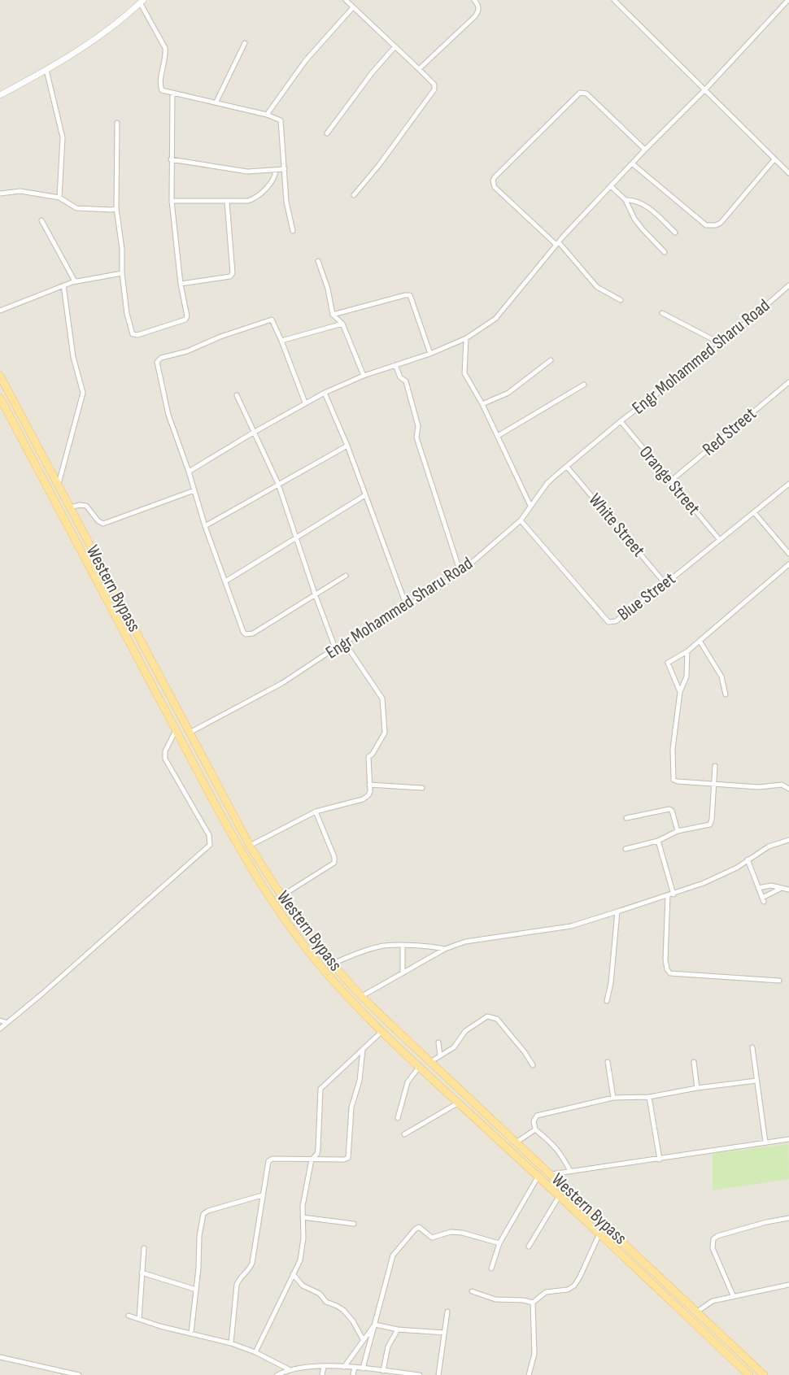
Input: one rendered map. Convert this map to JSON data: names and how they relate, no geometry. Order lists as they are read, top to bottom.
{
  "streets": {
    "main road": ["Western Bypass"],
    "street": [
      "Engr Mohammed Sharu Road",
      "Red Street",
      "Orange Street",
      "White Street",
      "Blue Street"
    ]
  },
  "crossings": [
    ["Engr Mohammed Sharu Road", "Orange Street"],
    ["Engr Mohammed Sharu Road", "White Street"],
    ["Engr Mohammed Sharu Road", "Western Bypass"],
    ["Engr Mohammed Sharu Road", "Blue Street"],
    ["Red Street", "Orange Street"],
    ["Orange Street", "Blue Street"],
    ["White Street", "Blue Street"]
  ]
}
